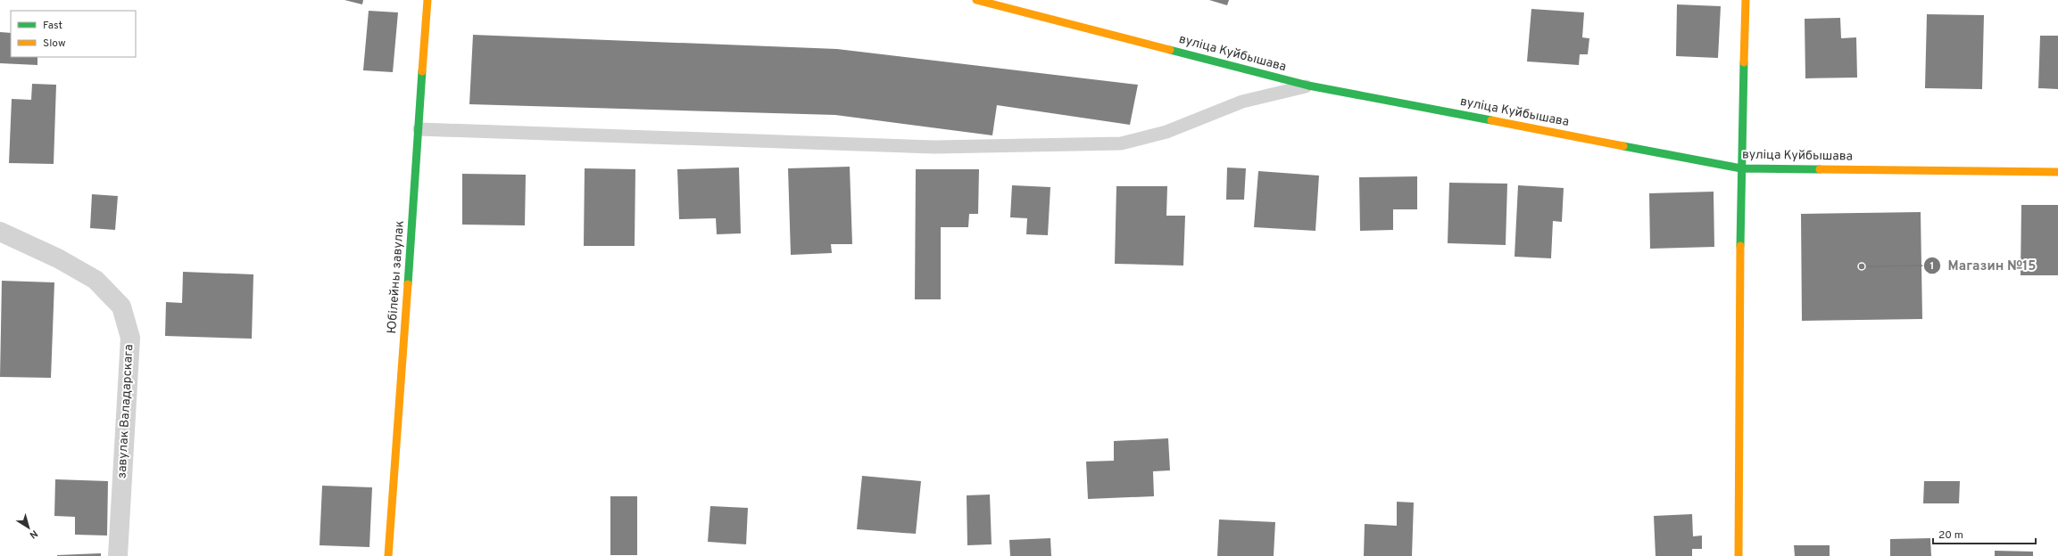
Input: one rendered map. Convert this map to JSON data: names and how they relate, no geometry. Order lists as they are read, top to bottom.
{
  "streets": {
    "street": ["вуліца Куйбышава", "Юбілейны завулак", "завулак Валадарскага"]
  },
  "places": ["Магазин №15"],
  "legend": ["Fast", "Slow"],
  "scale_bar": "20 m",
  "north": "bottom right"
}
